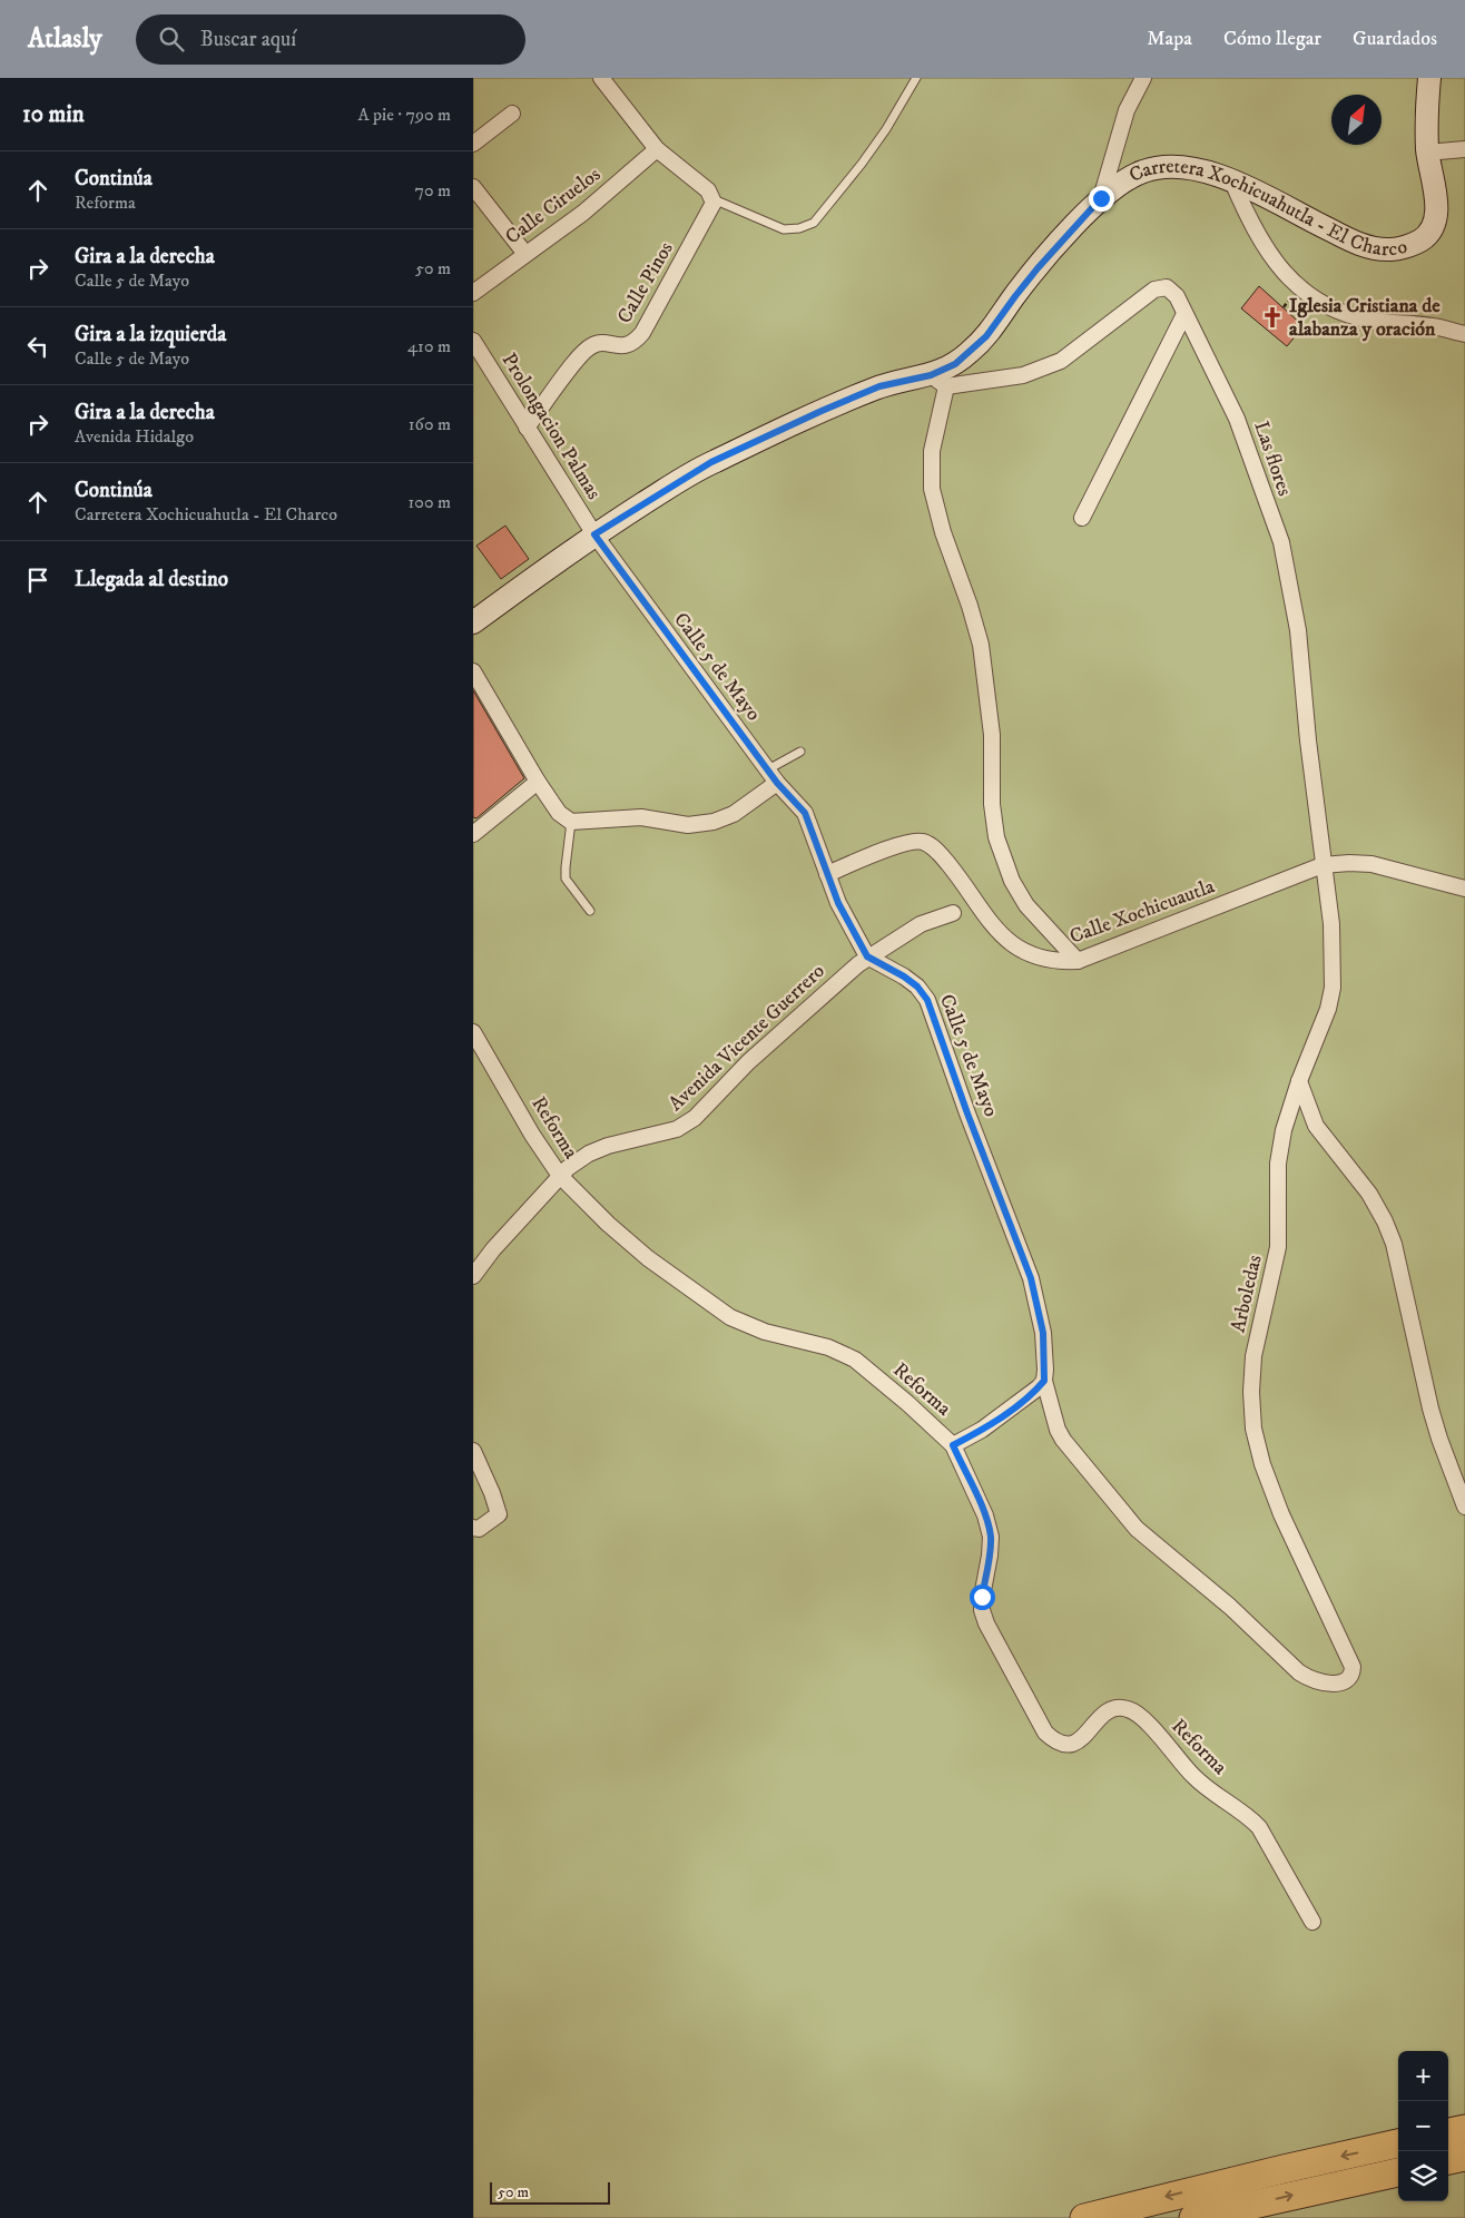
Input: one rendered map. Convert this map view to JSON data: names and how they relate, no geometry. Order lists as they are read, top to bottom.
{
  "streets": {
    "main road": ["Carretera Xochicuahutla - El Charco"],
    "street": [
      "Calle Ciruelos",
      "Calle Pinos",
      "Prolongacion Palmas",
      "Las flores",
      "Calle 5 de Mayo",
      "Calle Xochicuautla",
      "Avenida Vicente Guerrero",
      "Reforma",
      "Arboledas"
    ]
  },
  "crossings": [
    ["Carretera Xochicuahutla - El Charco", "Prolongacion Palmas"],
    ["Carretera Xochicuahutla - El Charco", "Las flores"],
    ["Carretera Xochicuahutla - El Charco", "Calle 5 de Mayo"],
    ["Calle Pinos", "Prolongacion Palmas"],
    ["Prolongacion Palmas", "Calle 5 de Mayo"],
    ["Las flores", "Calle Xochicuautla"],
    ["Las flores", "Arboledas"],
    ["Calle 5 de Mayo", "Calle Xochicuautla"],
    ["Calle 5 de Mayo", "Avenida Vicente Guerrero"],
    ["Calle 5 de Mayo", "Arboledas"],
    ["Avenida Vicente Guerrero", "Reforma"]
  ],
  "places": {
    "church": ["Iglesia Cristiana de alabanza y oración"]
  },
  "scale_bar": "50 m",
  "north": "top right",
  "page": {
    "header": "Atlasly",
    "search": "Buscar aquí",
    "nav": ["Mapa", "Cómo llegar", "Guardados"],
    "heading": ["10 min", "A pie · 790 m"],
    "list": [
      ["Continúa", "Reforma", "70 m"],
      ["Gira a la derecha", "Calle 5 de Mayo", "50 m"],
      ["Gira a la izquierda", "Calle 5 de Mayo", "410 m"],
      ["Gira a la derecha", "Avenida Hidalgo", "160 m"],
      ["Continúa", "Carretera Xochicuahutla - El Charco", "100 m"],
      "Llegada al destino"
    ],
    "map_buttons": ["+", "−"],
    "scale": "50 m"
  }
}
